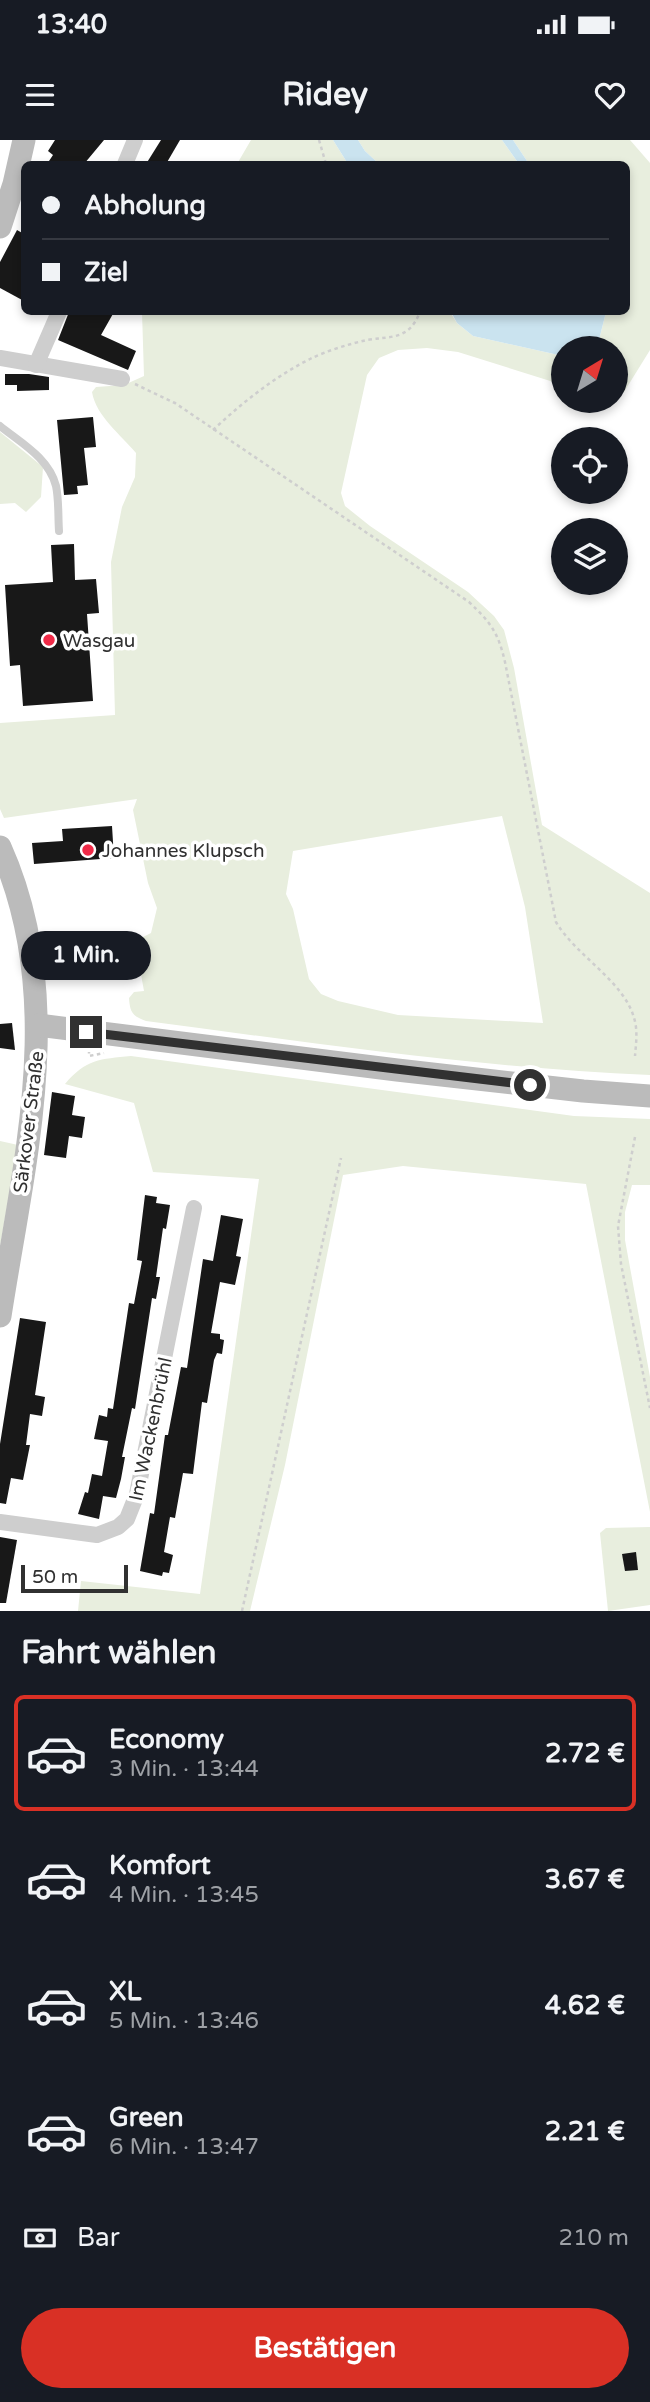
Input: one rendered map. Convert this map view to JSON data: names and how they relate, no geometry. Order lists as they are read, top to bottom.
{
  "streets": {
    "main road": ["Särkover Straße"],
    "street": ["Im Wackenbrühl"]
  },
  "places": ["Wasgau", "Johannes Klupsch"],
  "scale_bar": "50 m",
  "north": "top right",
  "page": {
    "status": "13:40",
    "header": "Ridey",
    "banner": ["Abholung", "Ziel"],
    "bubble": "1 Min.",
    "scale": "50 m",
    "heading": "Fahrt wählen",
    "list": [
      {
        "name": "Economy",
        "note": "3 Min. · 13:44",
        "value": "2.72 €"
      },
      {
        "name": "Komfort",
        "note": "4 Min. · 13:45",
        "value": "3.67 €"
      },
      {
        "name": "XL",
        "note": "5 Min. · 13:46",
        "value": "4.62 €"
      },
      {
        "name": "Green",
        "note": "6 Min. · 13:47",
        "value": "2.21 €"
      }
    ],
    "pay": ["Bar", "210 m"],
    "buttons": "Bestätigen"
  }
}
